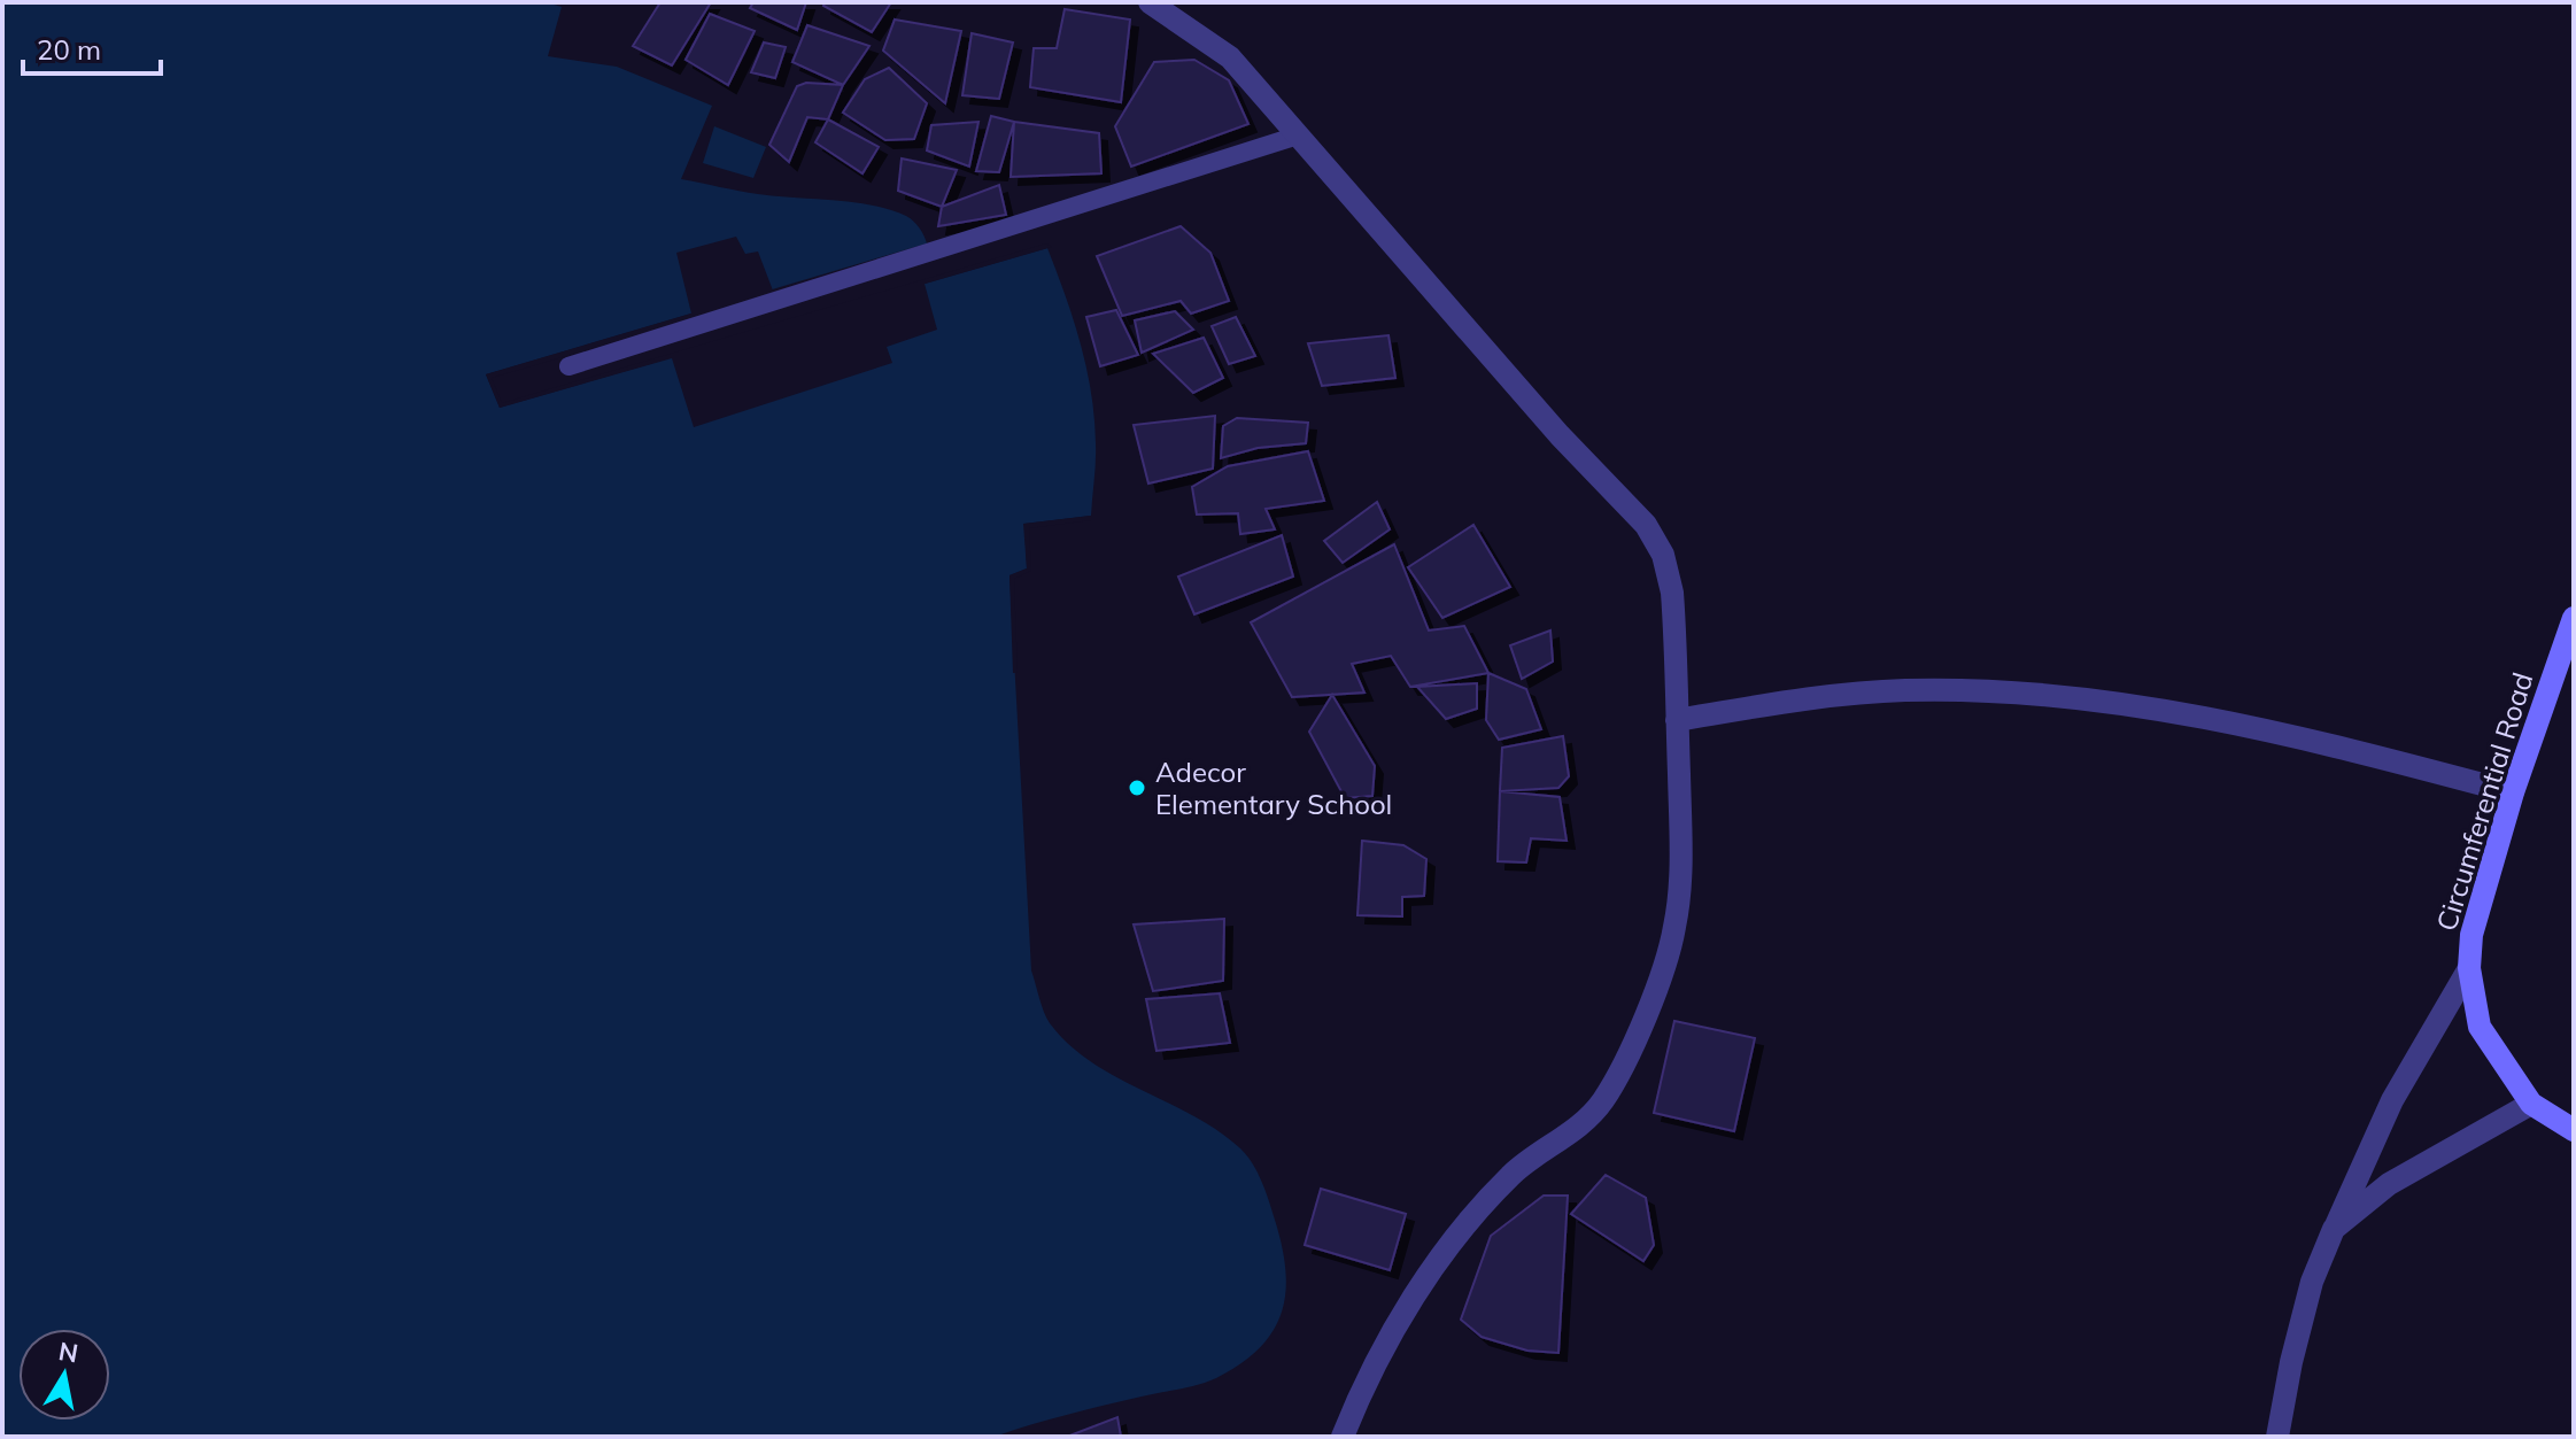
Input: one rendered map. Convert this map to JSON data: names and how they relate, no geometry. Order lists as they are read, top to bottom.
{
  "streets": {
    "main road": ["Circumferential Road"]
  },
  "places": ["Adecor Elementary School"],
  "scale_bar": "20 m",
  "north": "top"
}
